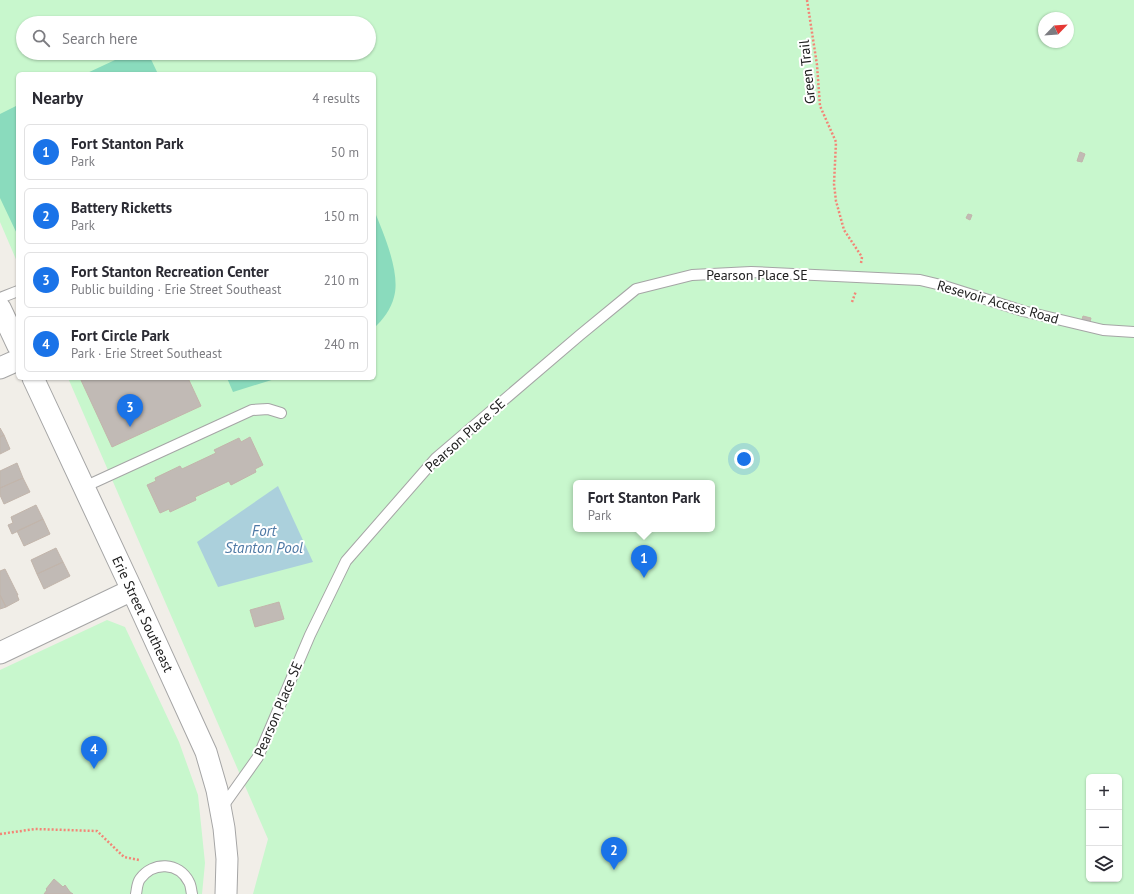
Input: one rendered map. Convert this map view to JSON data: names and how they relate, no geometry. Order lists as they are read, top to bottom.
{
  "streets": {
    "street": ["Erie Street Southeast"],
    "lane": ["Pearson Place SE", "Resevoir Access Road"],
    "path": ["Green Trail"]
  },
  "crossings": [
    ["Green Trail", "Pearson Place SE"],
    ["Green Trail", "Resevoir Access Road"],
    ["Pearson Place SE", "Resevoir Access Road"],
    ["Pearson Place SE", "Erie Street Southeast"]
  ],
  "water": ["Fort Stanton Pool"],
  "north": "top right",
  "page": {
    "search": "Search here",
    "heading": ["Nearby", "4 results"],
    "list": [
      {
        "mark": "1",
        "name": "Fort Stanton Park",
        "note": "Park",
        "value": "50 m"
      },
      {
        "mark": "2",
        "name": "Battery Ricketts",
        "note": "Park",
        "value": "150 m"
      },
      {
        "mark": "3",
        "name": "Fort Stanton Recreation Center",
        "note": "Public building · Erie Street Southeast",
        "value": "210 m"
      },
      {
        "mark": "4",
        "name": "Fort Circle Park",
        "note": "Park · Erie Street Southeast",
        "value": "240 m"
      }
    ],
    "pins": [
      "3",
      "1",
      "4",
      "2"
    ],
    "popup": ["Fort Stanton Park", "Park"],
    "map_buttons": ["+", "−"]
  }
}
